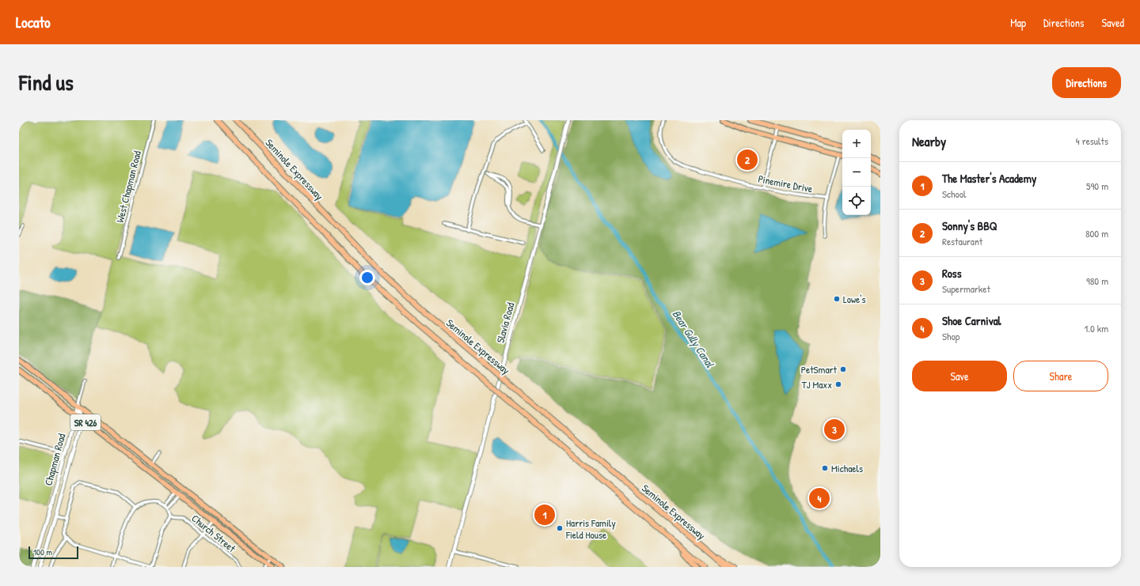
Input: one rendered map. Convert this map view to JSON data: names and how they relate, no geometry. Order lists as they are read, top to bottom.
{
  "streets": {
    "highway": ["Seminole Expressway"],
    "main road": ["SR 426"],
    "street": [
      "Pinemire Drive",
      "West Chapman Road",
      "Slavia Road",
      "Chapman Road",
      "Church Street"
    ]
  },
  "crossings": [
    ["SR 426", "Chapman Road"]
  ],
  "water": ["Bear Gully Canal"],
  "places": [
    "Lowe's",
    "PetSmart",
    "TJ Maxx",
    "Michaels",
    "Harris Family Field House"
  ],
  "scale_bar": "100 m",
  "page": {
    "header": "Locato",
    "nav": ["Map", "Directions", "Saved"],
    "title": "Find us",
    "buttons": [
      "Directions",
      ["Save", "Share"]
    ],
    "heading": ["Nearby", "4 results"],
    "map_buttons": ["+", "−"],
    "pins": [
      "2",
      "3",
      "4",
      "1"
    ],
    "list": [
      {
        "mark": "1",
        "name": "The Master's Academy",
        "note": "School",
        "value": "590 m"
      },
      {
        "mark": "2",
        "name": "Sonny's BBQ",
        "note": "Restaurant",
        "value": "800 m"
      },
      {
        "mark": "3",
        "name": "Ross",
        "note": "Supermarket",
        "value": "980 m"
      },
      {
        "mark": "4",
        "name": "Shoe Carnival",
        "note": "Shop",
        "value": "1.0 km"
      }
    ],
    "scale": "100 m"
  }
}
